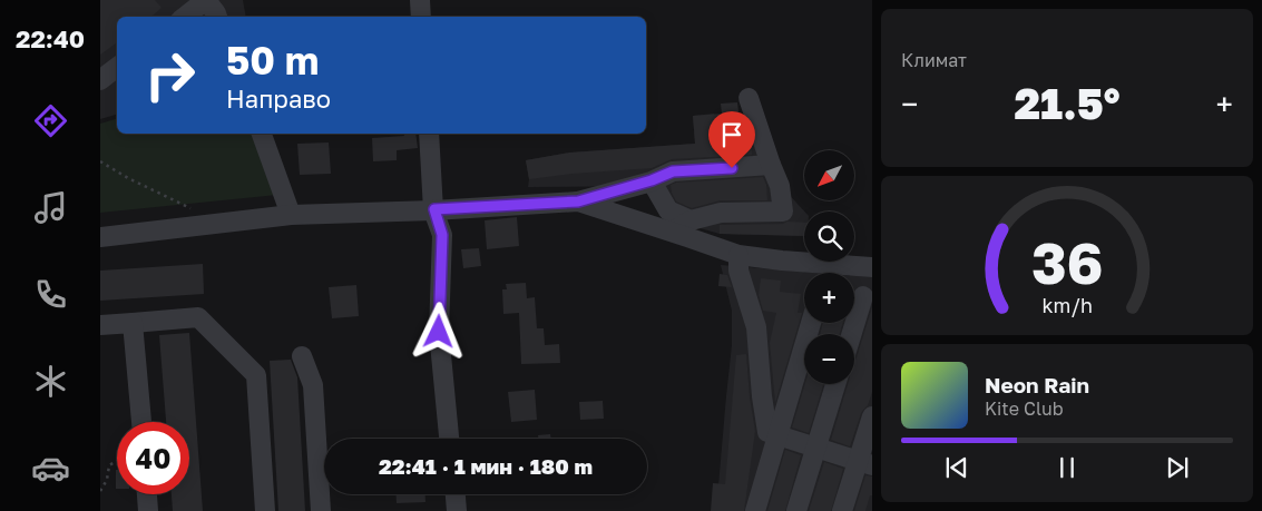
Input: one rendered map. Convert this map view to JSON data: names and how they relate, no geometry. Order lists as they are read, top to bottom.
{
  "north": "bottom left",
  "page": {
    "tabs": "22:40",
    "tile": "Климат",
    "turn": ["50 m", "Направо"],
    "heat": ["−", "21.5°", "+"],
    "map_buttons": ["+", "−"],
    "song": ["Neon Rain", "Kite Club"],
    "limit": "40",
    "trip": "22:41 · 1 мин · 180 m",
    "gauge": ["36", "km/h"]
  }
}
